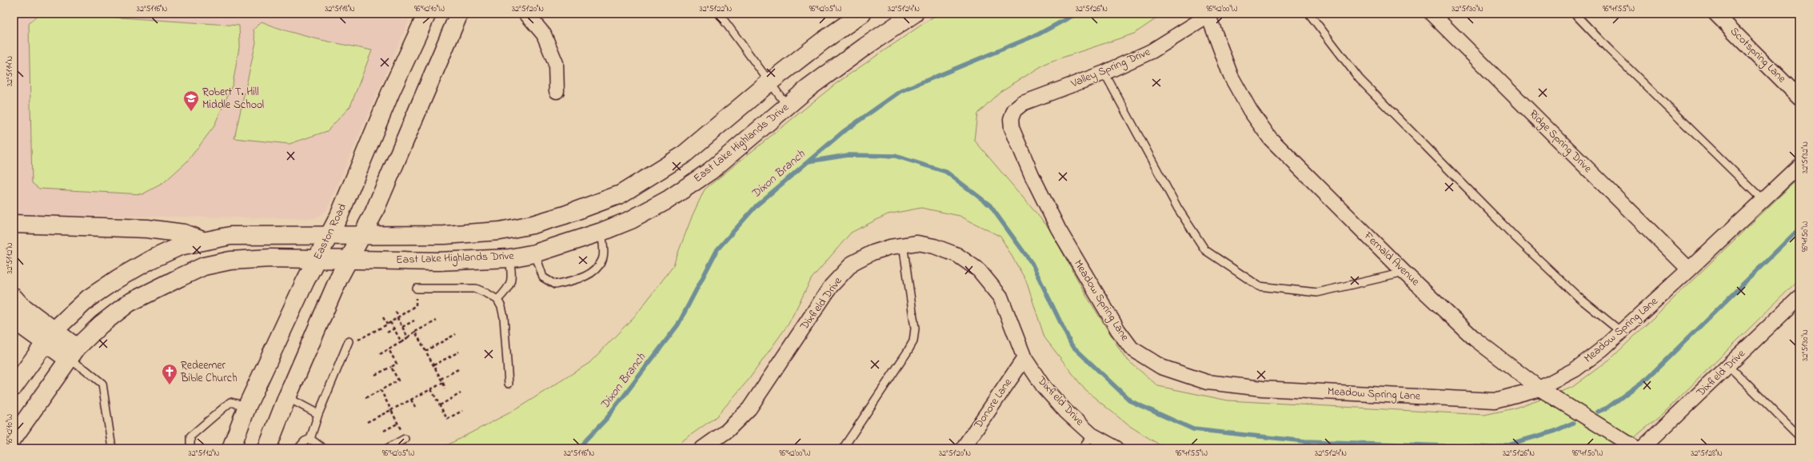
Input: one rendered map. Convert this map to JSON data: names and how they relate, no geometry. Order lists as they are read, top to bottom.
{
  "streets": {
    "main road": ["East Lake Highlands Drive", "Easton Road"],
    "street": [
      "Scotspring Lane",
      "Valley Spring Drive",
      "Ridge Spring Drive",
      "Fernald Avenue",
      "Meadow Spring Lane",
      "Dixfield Drive",
      "Donore Lane"
    ]
  },
  "crossings": [
    ["Valley Spring Drive", "Fernald Avenue"],
    ["Valley Spring Drive", "Meadow Spring Lane"],
    ["Ridge Spring Drive", "Meadow Spring Lane"],
    ["East Lake Highlands Drive", "Easton Road"],
    ["Fernald Avenue", "Meadow Spring Lane"],
    ["Dixfield Drive", "Donore Lane"]
  ],
  "water": ["Dixon Branch"],
  "places": {
    "school or university": ["Robert T. Hill Middle School"],
    "church": ["Redeemer Bible Church"]
  },
  "coordinates": [
    "32°51'16\"N",
    "32°51'18\"N",
    "96°42'10\"W",
    "32°51'20\"N",
    "32°51'22\"N",
    "96°42'05\"W",
    "32°51'24\"N",
    "32°51'26\"N",
    "96°42'00\"W",
    "32°51'30\"N",
    "96°41'55\"W",
    "32°51'14\"N",
    "32°51'32\"N",
    "96°41'50\"W",
    "32°51'12\"N",
    "32°51'28\"N"
  ]
}
